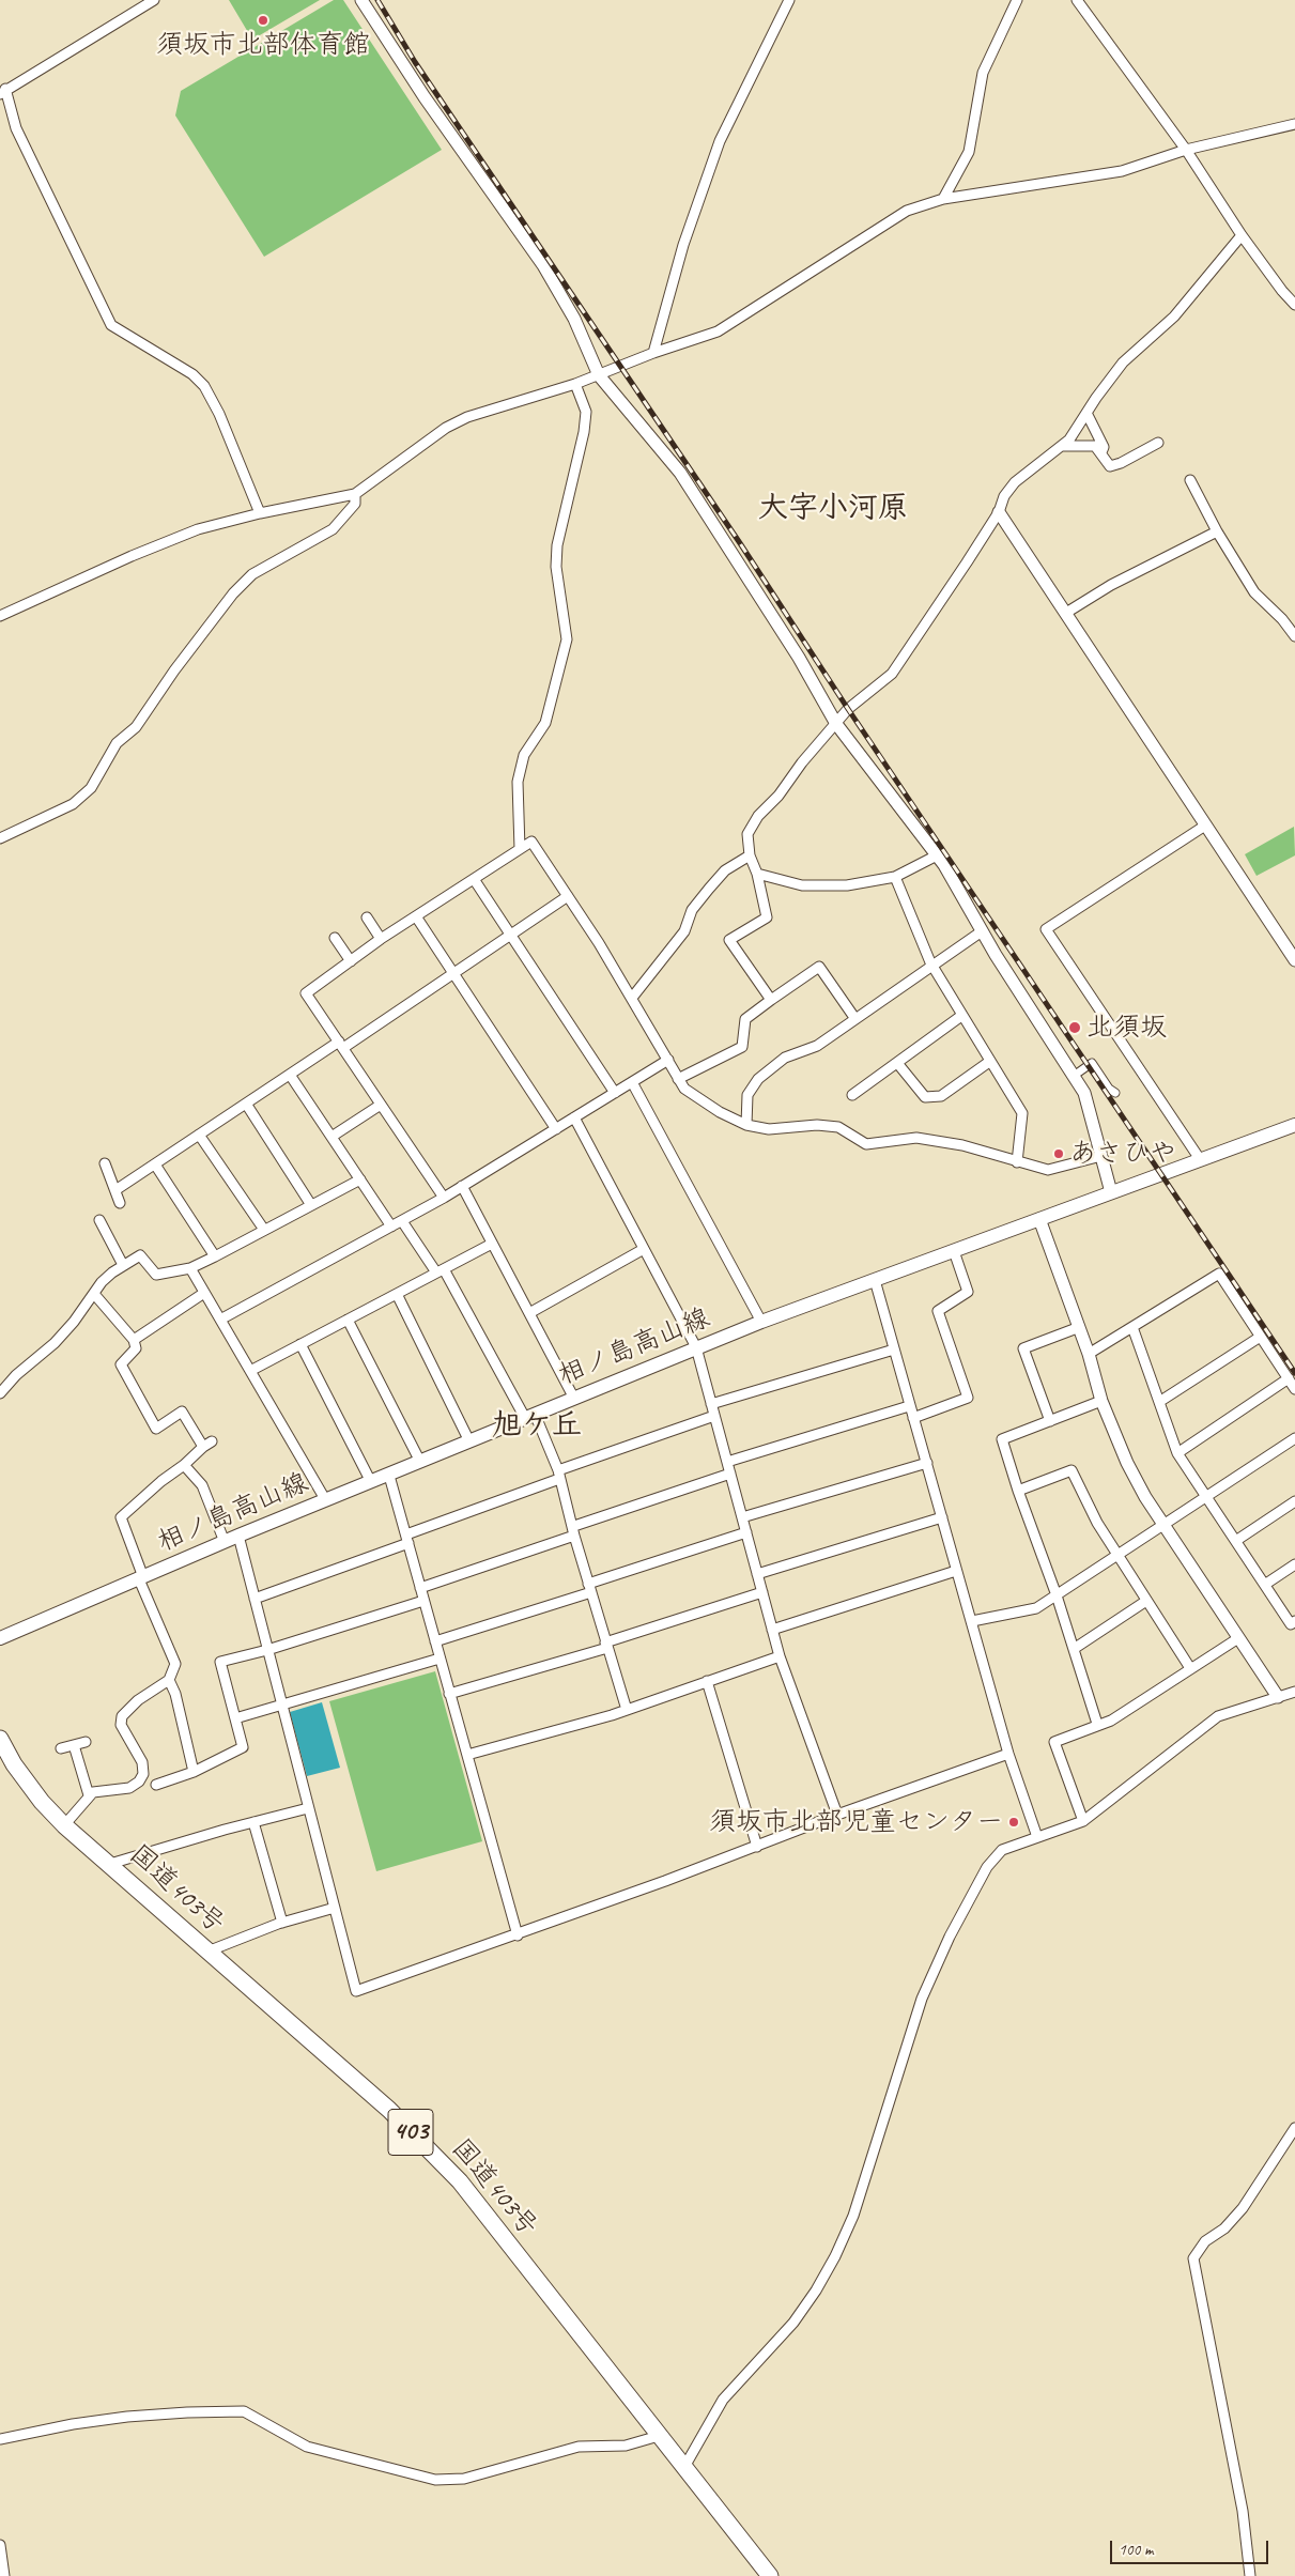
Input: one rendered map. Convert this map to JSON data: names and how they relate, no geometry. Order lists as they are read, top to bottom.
{
  "streets": {
    "highway": ["国道403号", "403"],
    "main road": ["相ノ島高山線"]
  },
  "districts": ["大字小河原", "旭ケ丘"],
  "places": [
    "須坂市北部体育館",
    "北須坂",
    "あさひや",
    "須坂市北部児童センター"
  ],
  "scale_bar": "100 m"
}
